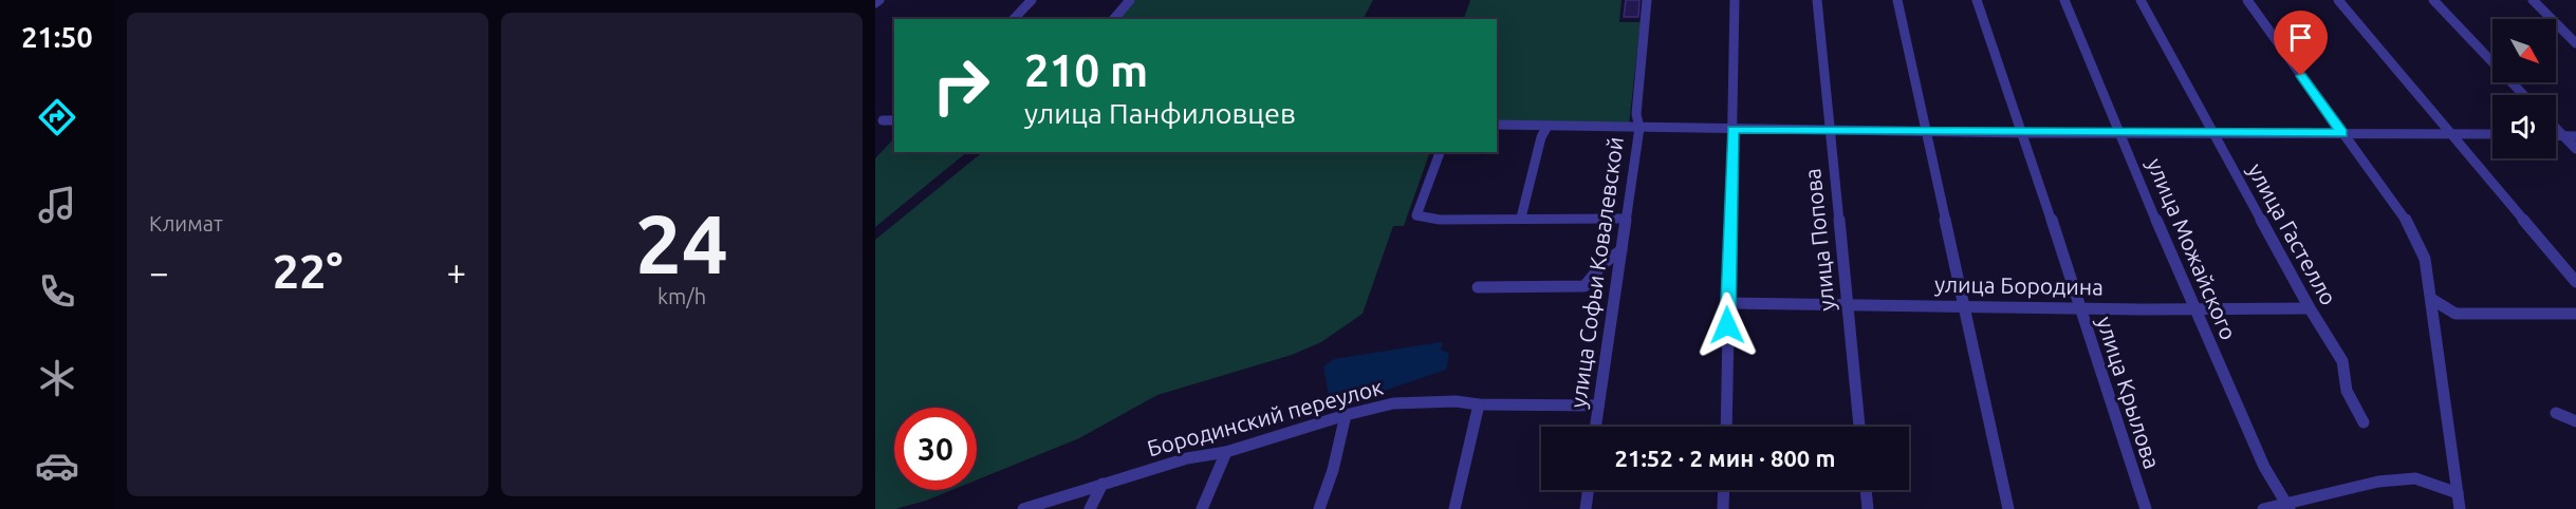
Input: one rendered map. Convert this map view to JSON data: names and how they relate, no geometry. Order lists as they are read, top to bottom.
{
  "streets": {
    "street": [
      "улица Гастелло",
      "улица Попова",
      "улица Можайского",
      "улица Софьи Ковалевской",
      "улица Бородина",
      "улица Крылова",
      "Бородинский переулок"
    ]
  },
  "crossings": [
    ["улица Гастелло", "улица Бородина"],
    ["улица Попова", "улица Бородина"],
    ["улица Можайского", "улица Бородина"],
    ["улица Софьи Ковалевской", "Бородинский переулок"],
    ["улица Бородина", "улица Крылова"]
  ],
  "north": "bottom right",
  "page": {
    "tabs": "21:50",
    "tile": [
      "Климат",
      ["24", "km/h"]
    ],
    "turn": ["210 m", "улица Панфиловцев"],
    "heat": ["−", "22°", "+"],
    "limit": "30",
    "trip": "21:52 · 2 мин · 800 m"
  }
}
